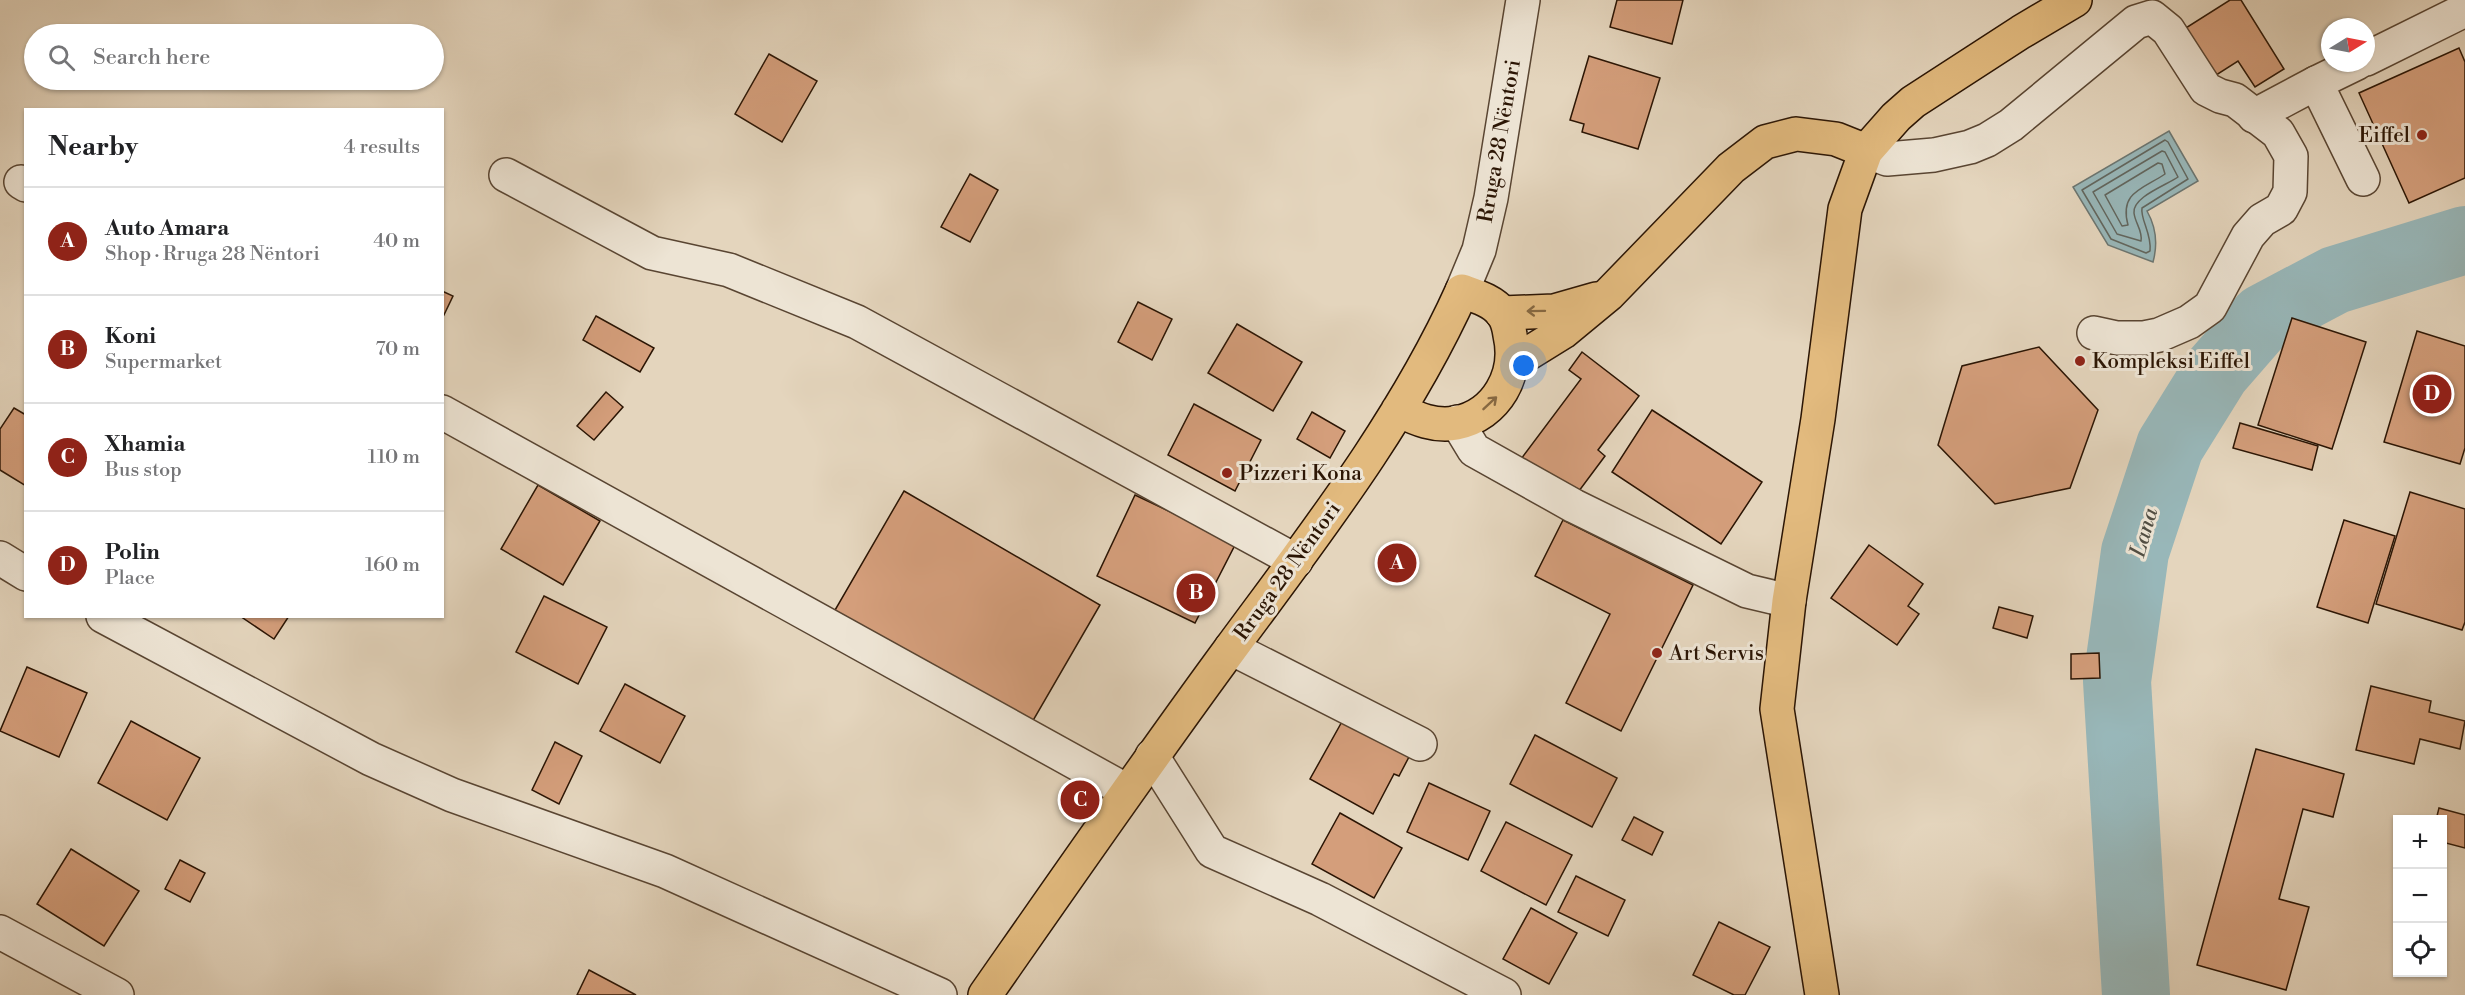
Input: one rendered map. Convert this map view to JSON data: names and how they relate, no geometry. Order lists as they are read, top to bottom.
{
  "streets": {
    "main road": ["Rruga 28 Nëntori"]
  },
  "water": ["Lana"],
  "places": [
    "Eiffel",
    "Kompleksi Eiffel",
    "Pizzeri Kona",
    "Art Servis"
  ],
  "north": "right",
  "page": {
    "search": "Search here",
    "heading": ["Nearby", "4 results"],
    "list": [
      {
        "mark": "A",
        "name": "Auto Amara",
        "note": "Shop · Rruga 28 Nëntori",
        "value": "40 m"
      },
      {
        "mark": "B",
        "name": "Koni",
        "note": "Supermarket",
        "value": "70 m"
      },
      {
        "mark": "C",
        "name": "Xhamia",
        "note": "Bus stop",
        "value": "110 m"
      },
      {
        "mark": "D",
        "name": "Polin",
        "note": "Place",
        "value": "160 m"
      }
    ],
    "pins": [
      "D",
      "A",
      "B",
      "C"
    ],
    "map_buttons": ["+", "−"]
  }
}
